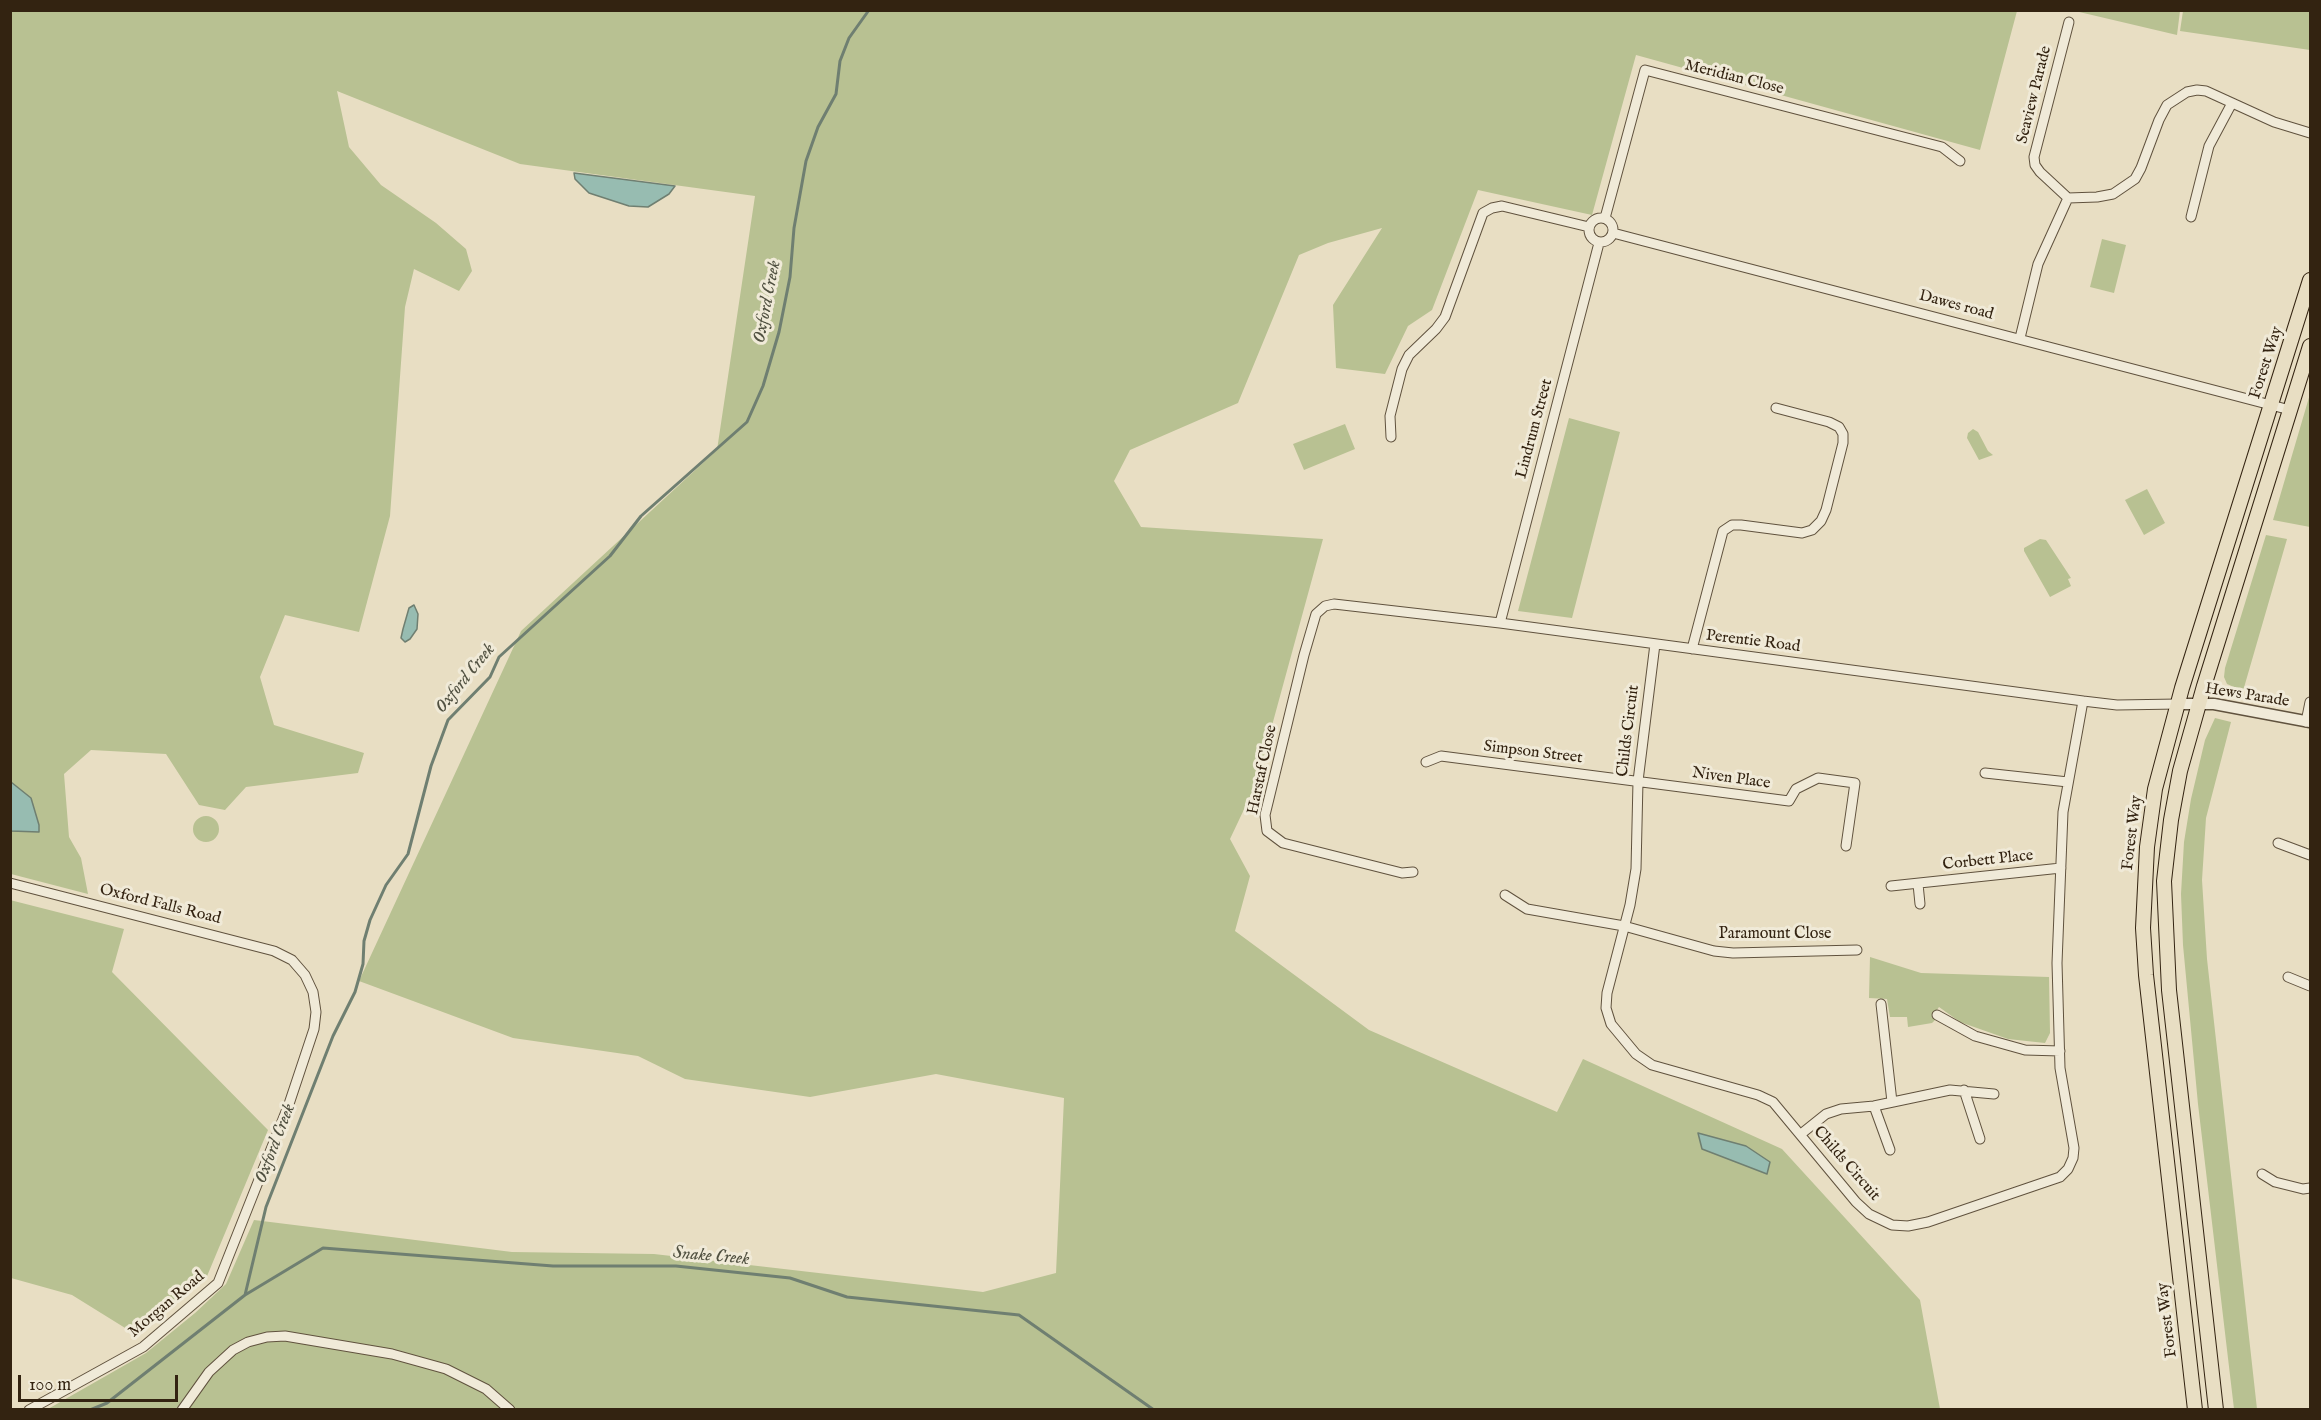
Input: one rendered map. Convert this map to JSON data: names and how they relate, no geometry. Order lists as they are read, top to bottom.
{
  "streets": {
    "main road": ["Forest Way"],
    "street": [
      "Meridian Close",
      "Seaview Parade",
      "Dawes road",
      "Lindrum Street",
      "Perentie Road",
      "Hews Parade",
      "Childs Circuit",
      "Simpson Street",
      "Harstaf Close",
      "Niven Place",
      "Corbett Place",
      "Oxford Falls Road",
      "Paramount Close",
      "Morgan Road"
    ]
  },
  "crossings": [
    ["Meridian Close", "Dawes road"],
    ["Meridian Close", "Lindrum Street"],
    ["Dawes road", "Forest Way"],
    ["Dawes road", "Lindrum Street"],
    ["Forest Way", "Perentie Road"],
    ["Forest Way", "Hews Parade"],
    ["Lindrum Street", "Perentie Road"],
    ["Perentie Road", "Hews Parade"],
    ["Perentie Road", "Childs Circuit"],
    ["Perentie Road", "Harstaf Close"],
    ["Childs Circuit", "Simpson Street"],
    ["Childs Circuit", "Niven Place"],
    ["Childs Circuit", "Corbett Place"],
    ["Childs Circuit", "Paramount Close"],
    ["Simpson Street", "Niven Place"],
    ["Oxford Falls Road", "Morgan Road"]
  ],
  "water": ["Oxford Creek", "Snake Creek"],
  "scale_bar": "100 m"
}
